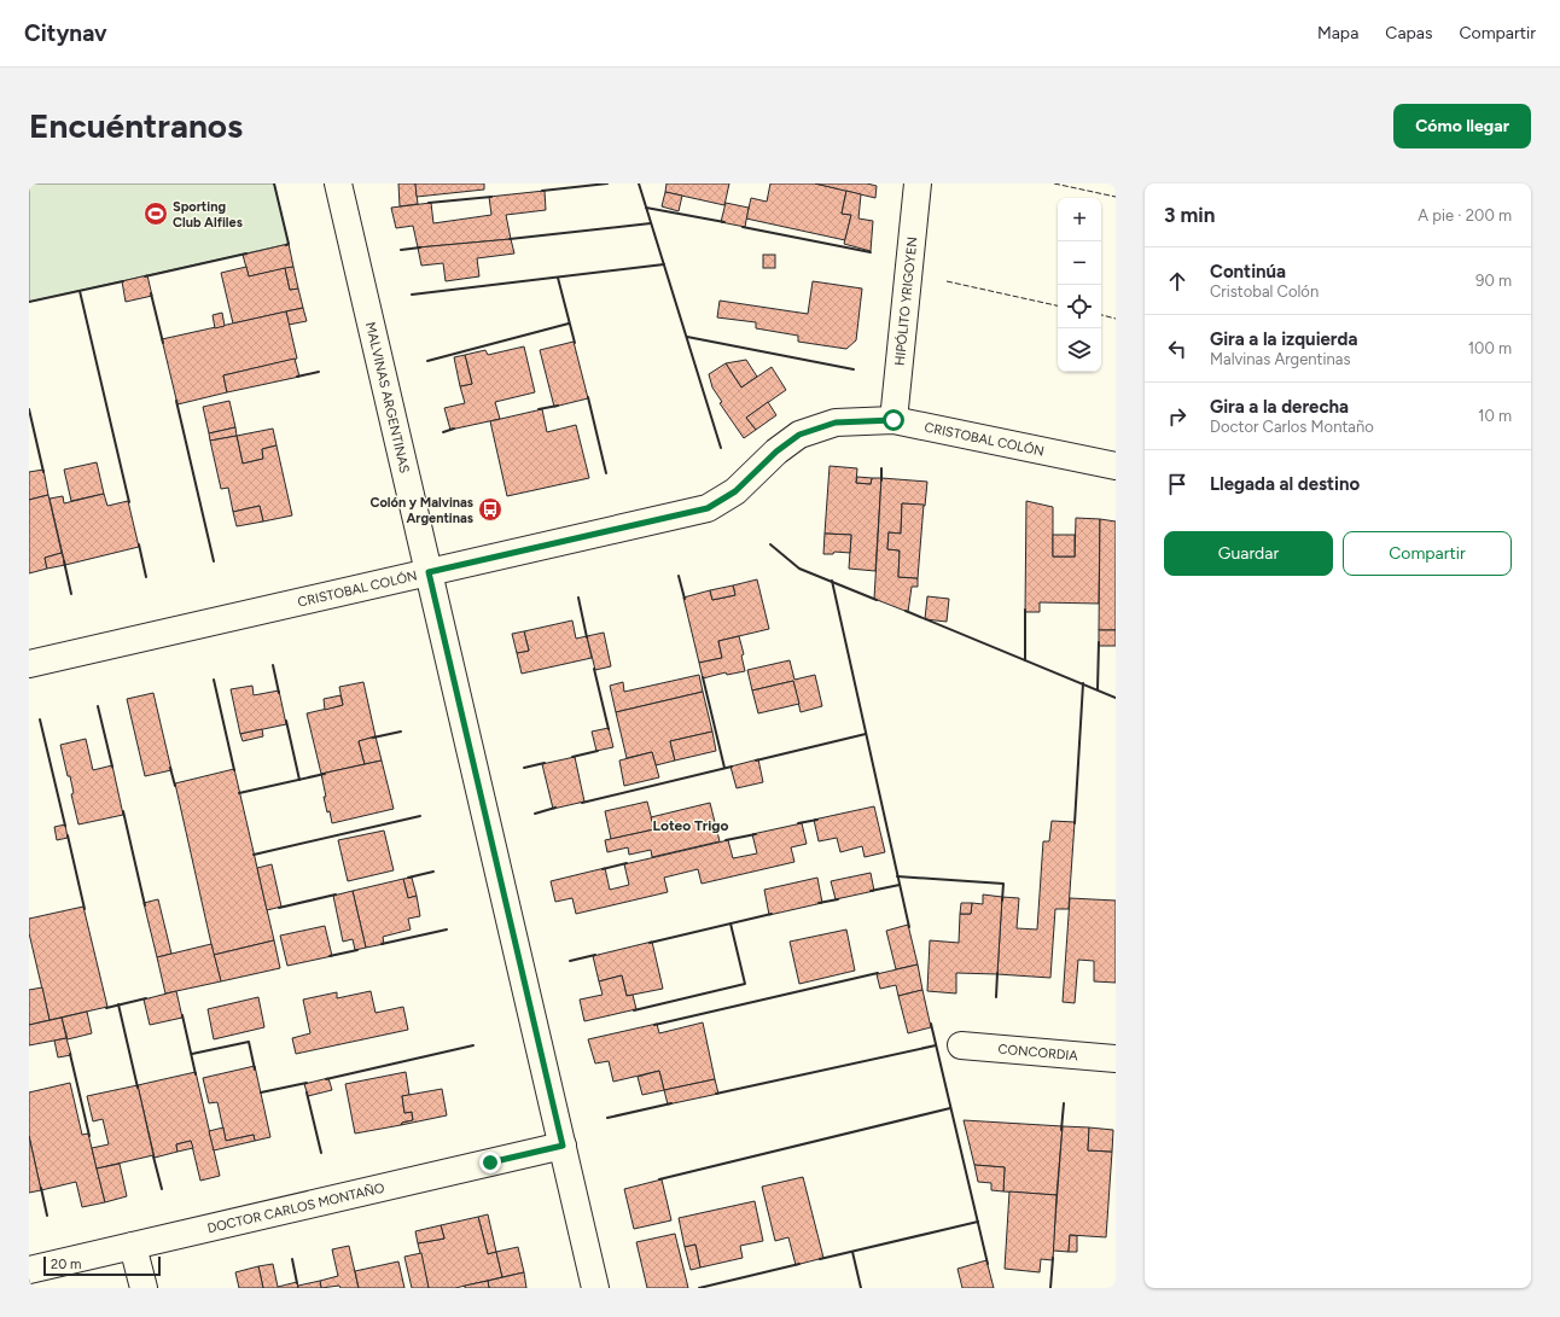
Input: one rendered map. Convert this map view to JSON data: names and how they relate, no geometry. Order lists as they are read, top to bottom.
{
  "streets": {
    "street": [
      "HIPÓLITO YRIGOYEN",
      "MALVINAS ARGENTINAS",
      "CRISTOBAL COLÓN",
      "CONCORDIA",
      "DOCTOR CARLOS MONTAÑO"
    ]
  },
  "crossings": [
    ["HIPÓLITO YRIGOYEN", "CRISTOBAL COLÓN"],
    ["MALVINAS ARGENTINAS", "CRISTOBAL COLÓN"],
    ["MALVINAS ARGENTINAS", "DOCTOR CARLOS MONTAÑO"]
  ],
  "districts": ["Loteo Trigo"],
  "places": {
    "sports": ["Sporting Club Alfiles"],
    "bus stop": ["Colón y Malvinas Argentinas"]
  },
  "scale_bar": "20 m",
  "page": {
    "header": "Citynav",
    "nav": ["Mapa", "Capas", "Compartir"],
    "buttons": [
      "Cómo llegar",
      ["Guardar", "Compartir"]
    ],
    "title": "Encuéntranos",
    "heading": ["3 min", "A pie · 200 m"],
    "map_buttons": ["+", "−"],
    "list": [
      ["Continúa", "Cristobal Colón", "90 m"],
      ["Gira a la izquierda", "Malvinas Argentinas", "100 m"],
      ["Gira a la derecha", "Doctor Carlos Montaño", "10 m"],
      "Llegada al destino"
    ],
    "scale": "20 m"
  }
}
